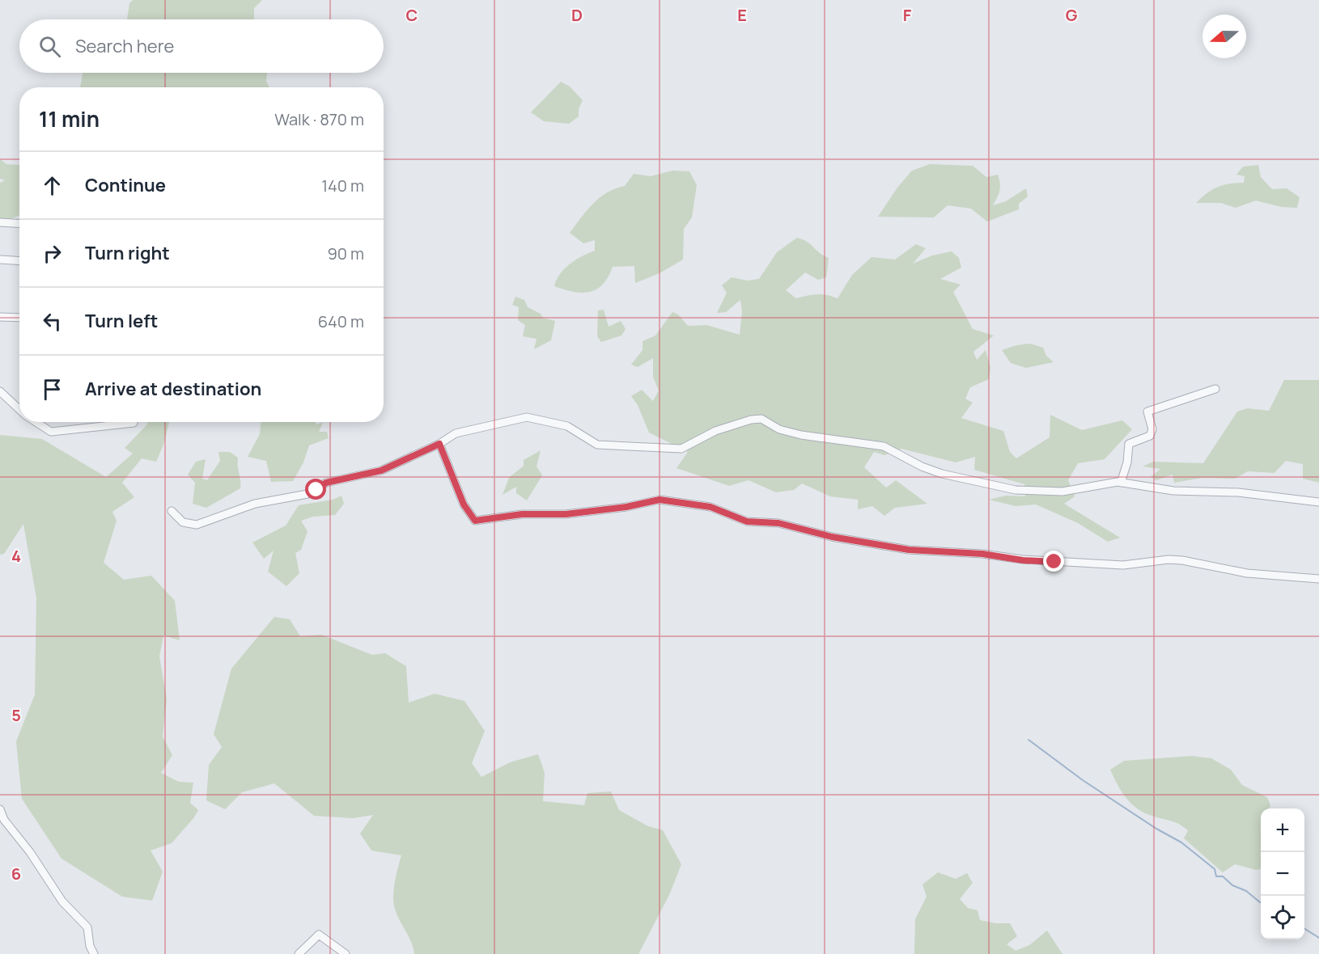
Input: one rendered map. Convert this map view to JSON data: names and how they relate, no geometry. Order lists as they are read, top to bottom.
{
  "north": "left",
  "page": {
    "search": "Search here",
    "heading": ["11 min", "Walk · 870 m"],
    "list": [
      ["Continue", "140 m"],
      ["Turn right", "90 m"],
      ["Turn left", "640 m"],
      "Arrive at destination"
    ],
    "map_buttons": ["+", "−"]
  },
  "grid": {
    "columns": [
      "C",
      "D",
      "E",
      "F",
      "G"
    ],
    "rows": ["4", "5", "6"]
  }
}
